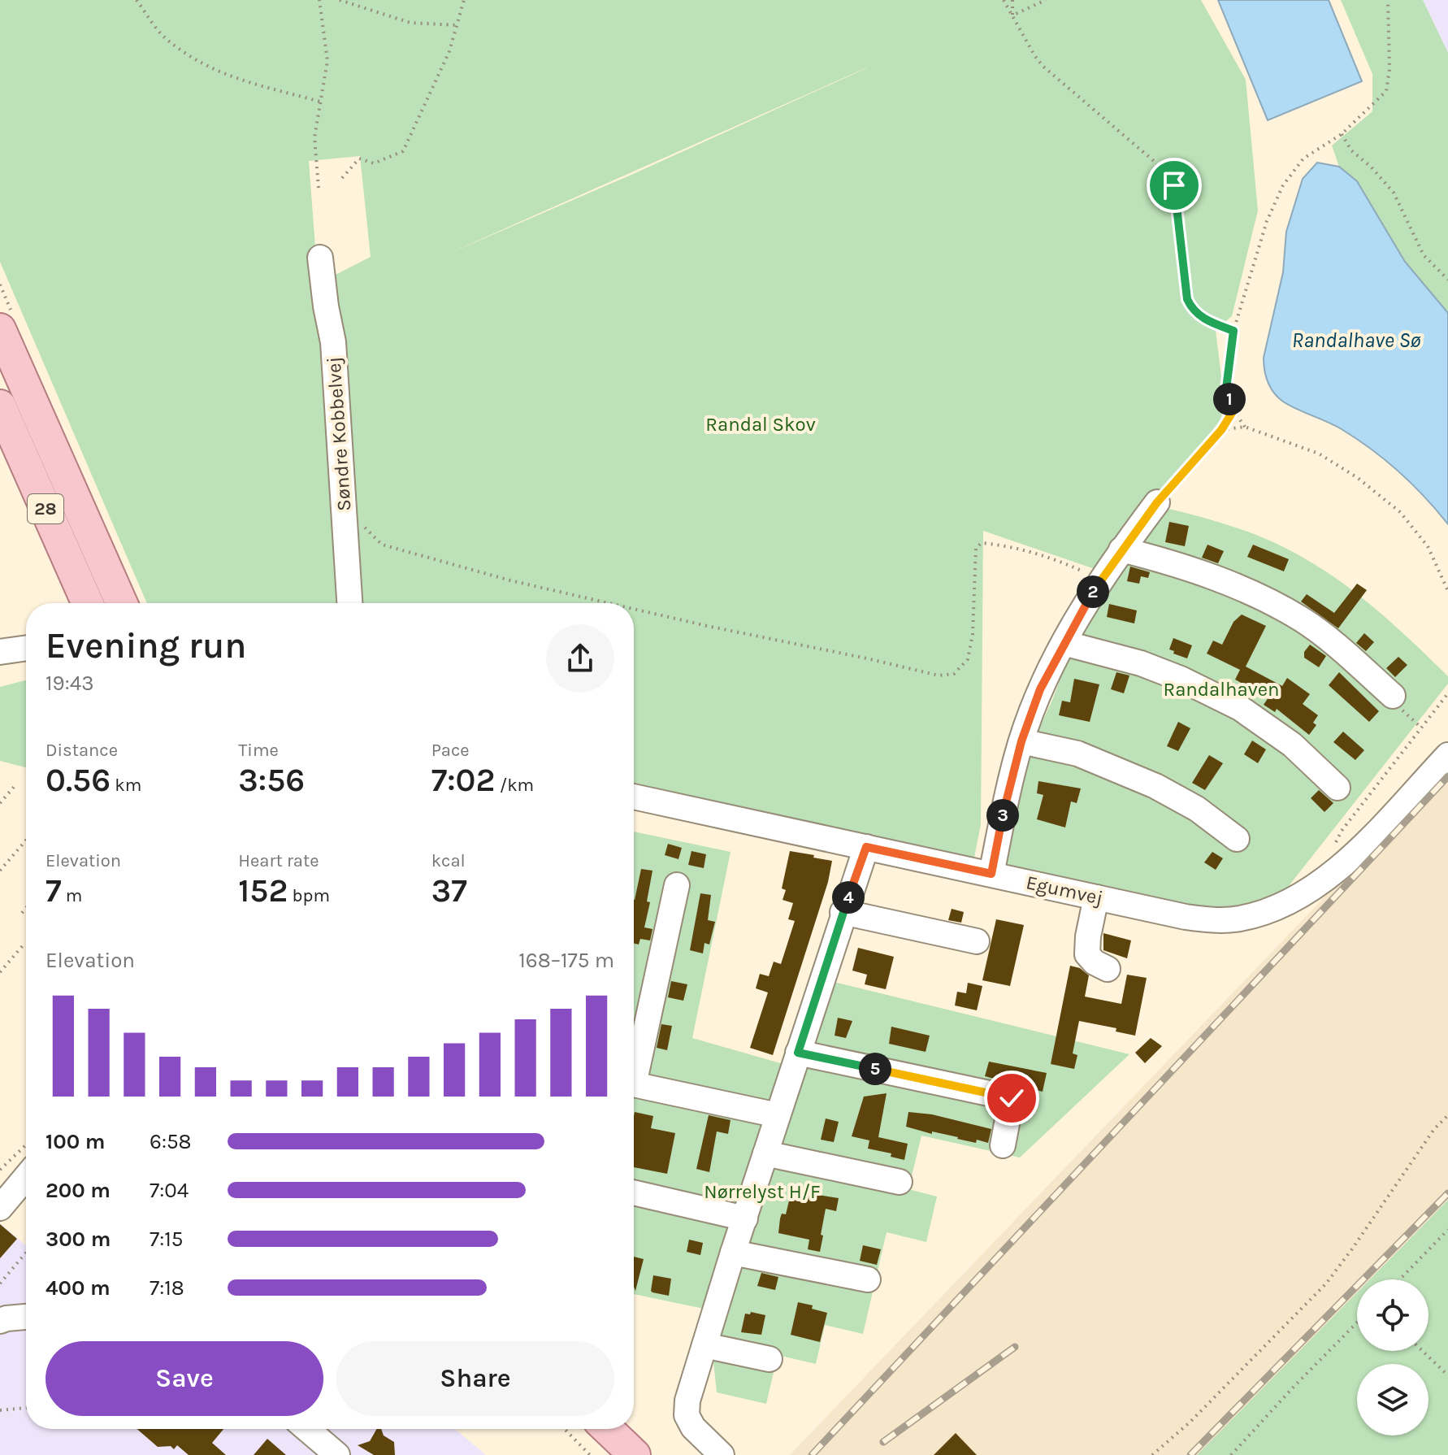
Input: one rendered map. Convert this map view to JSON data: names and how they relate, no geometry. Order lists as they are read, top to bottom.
{
  "streets": {
    "main road": ["28"],
    "street": ["Søndre Kobbelvej", "Egumvej"]
  },
  "water": ["Randalhave Sø"],
  "parks": ["Randal Skov", "Randalhaven", "Nørrelyst H/F"],
  "page": {
    "pins": [
      "1",
      "2",
      "3",
      "4",
      "5"
    ],
    "heading": ["Evening run", "19:43"],
    "stats": [
      ["Distance", "0.56 km"],
      ["Time", "3:56"],
      ["Pace", "7:02 /km"],
      ["Elevation", "7 m"],
      ["Heart rate", "152 bpm"],
      ["kcal", "37"]
    ],
    "chart": ["Elevation", "168–175 m"],
    "list": [
      {
        "name": "100 m",
        "note": "6:58"
      },
      {
        "name": "200 m",
        "note": "7:04"
      },
      {
        "name": "300 m",
        "note": "7:15"
      },
      {
        "name": "400 m",
        "note": "7:18"
      }
    ],
    "buttons": ["Save", "Share"]
  }
}
